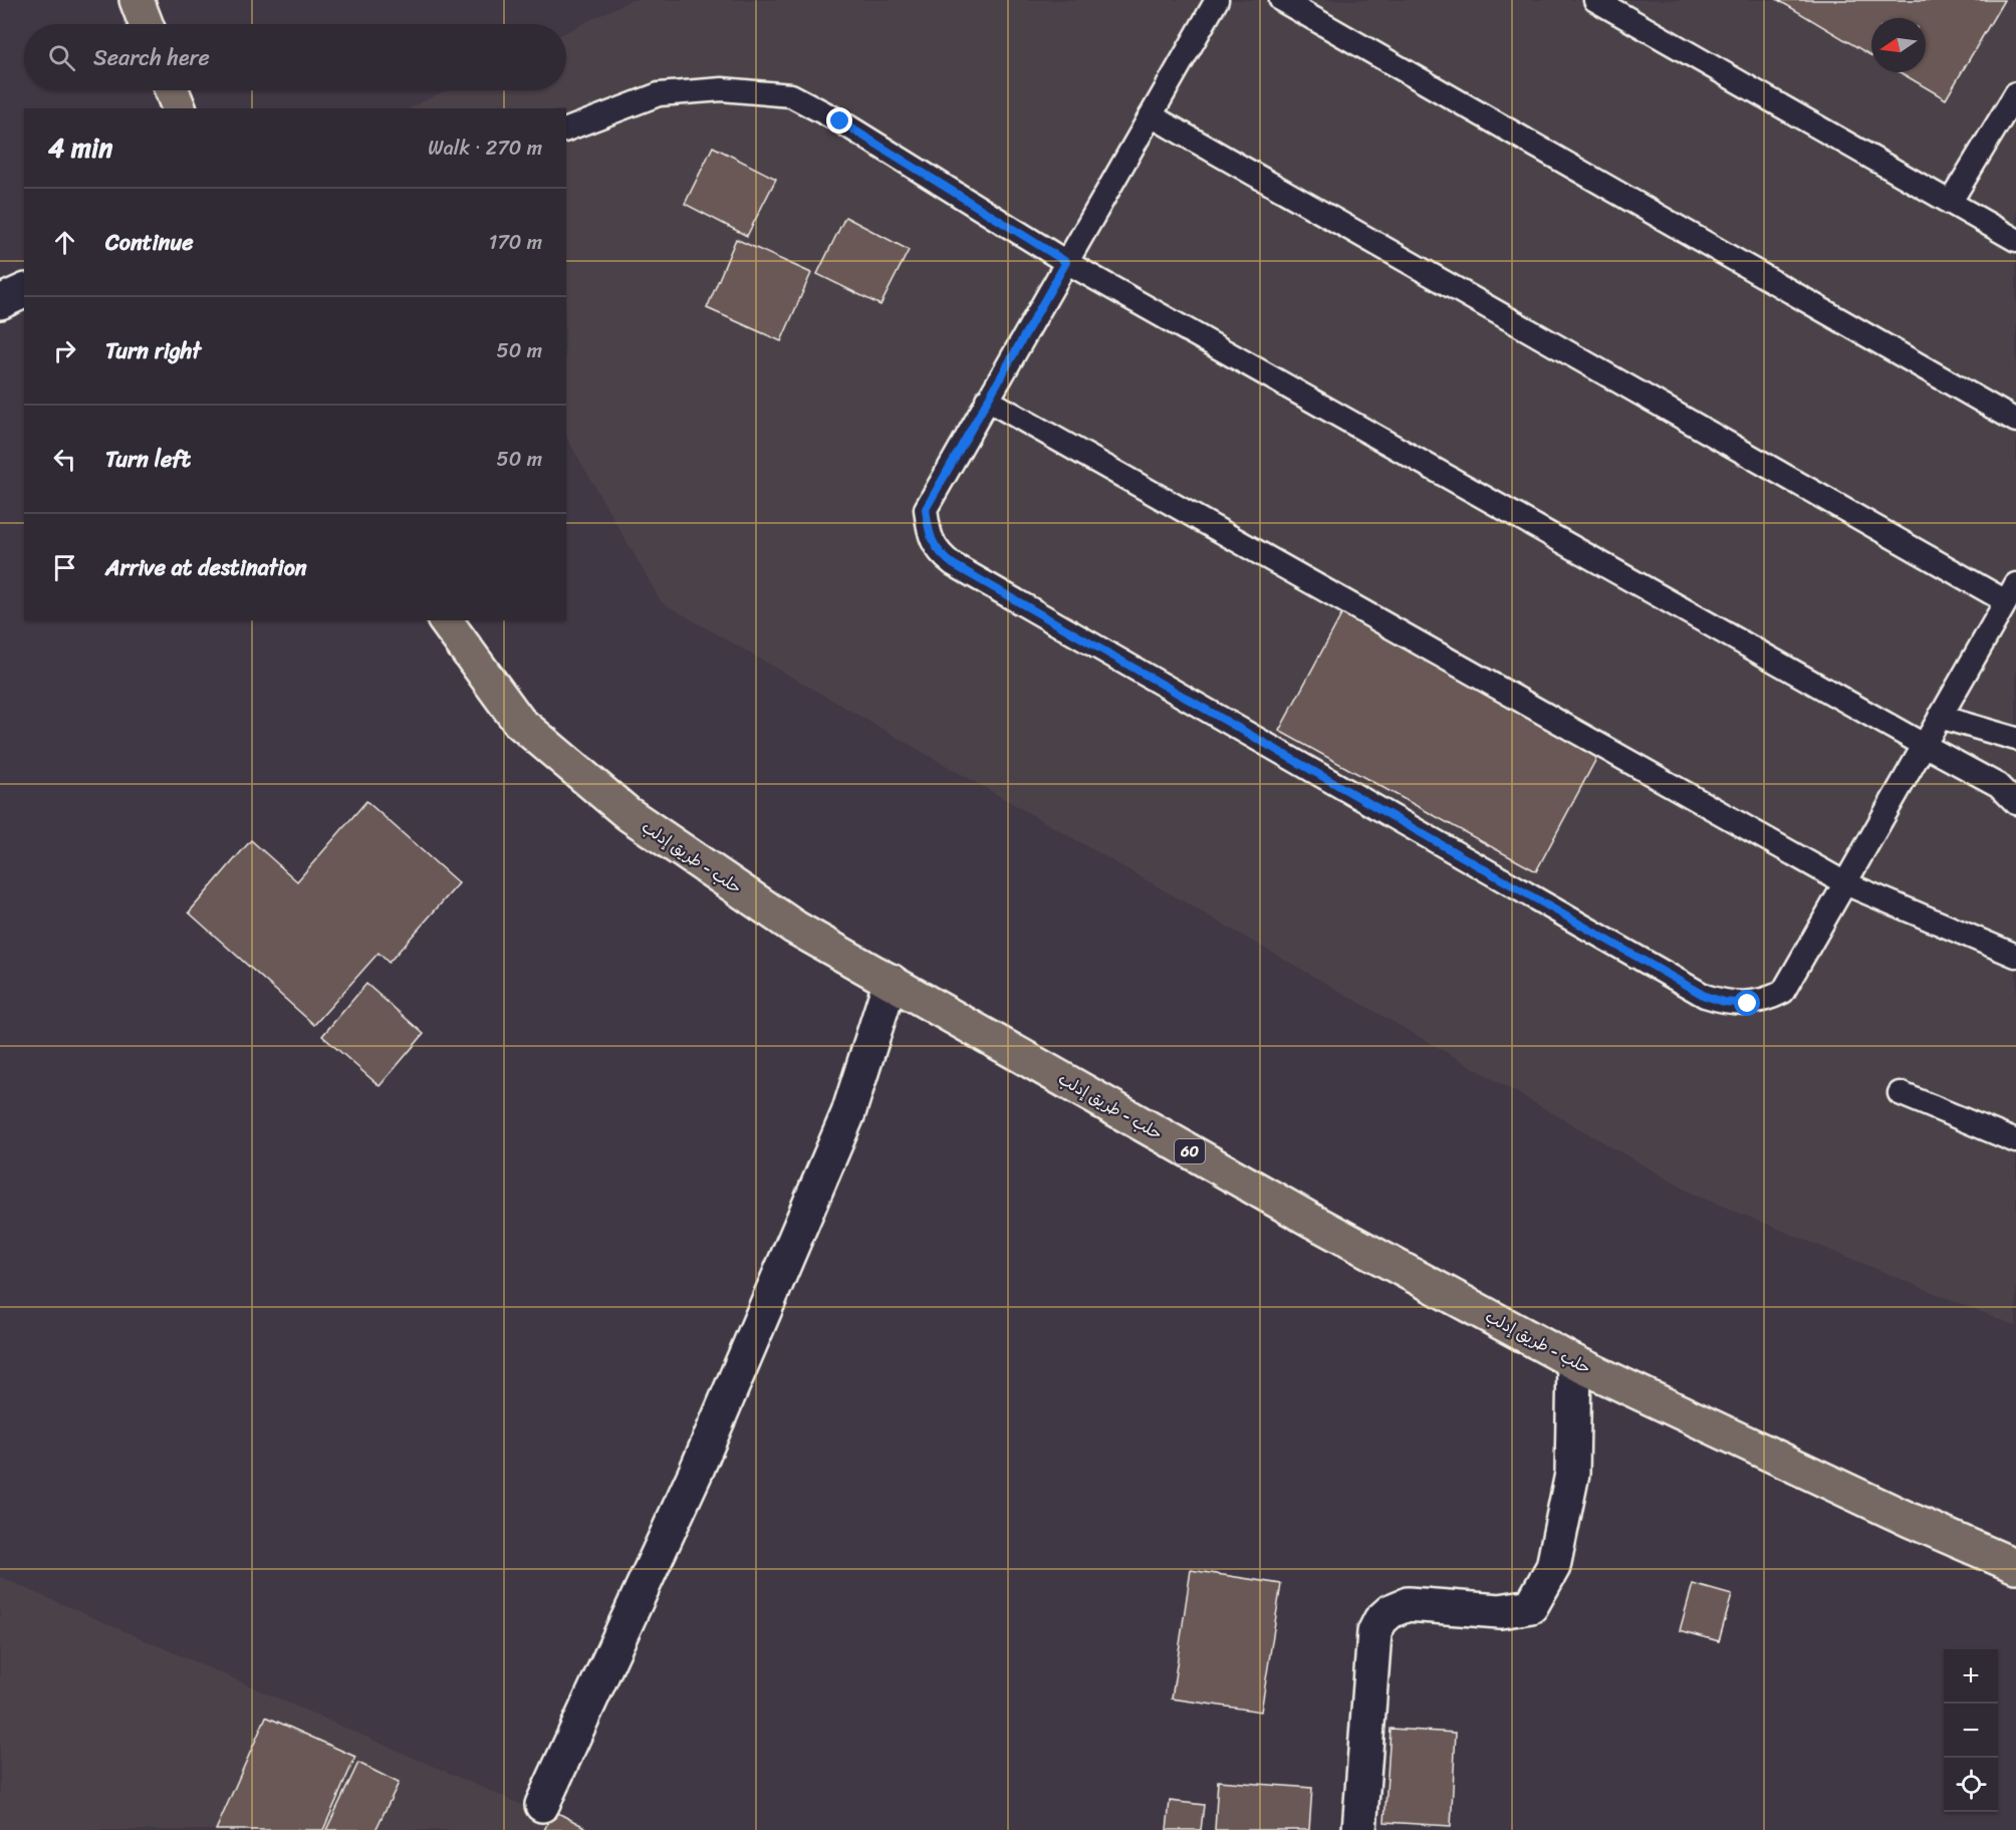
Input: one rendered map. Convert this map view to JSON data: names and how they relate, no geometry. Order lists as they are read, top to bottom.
{
  "streets": {
    "highway": ["حلب - طريق إدلب", "60"]
  },
  "north": "left",
  "page": {
    "search": "Search here",
    "heading": ["4 min", "Walk · 270 m"],
    "list": [
      ["Continue", "170 m"],
      ["Turn right", "50 m"],
      ["Turn left", "50 m"],
      "Arrive at destination"
    ],
    "map_buttons": ["+", "−"]
  }
}
